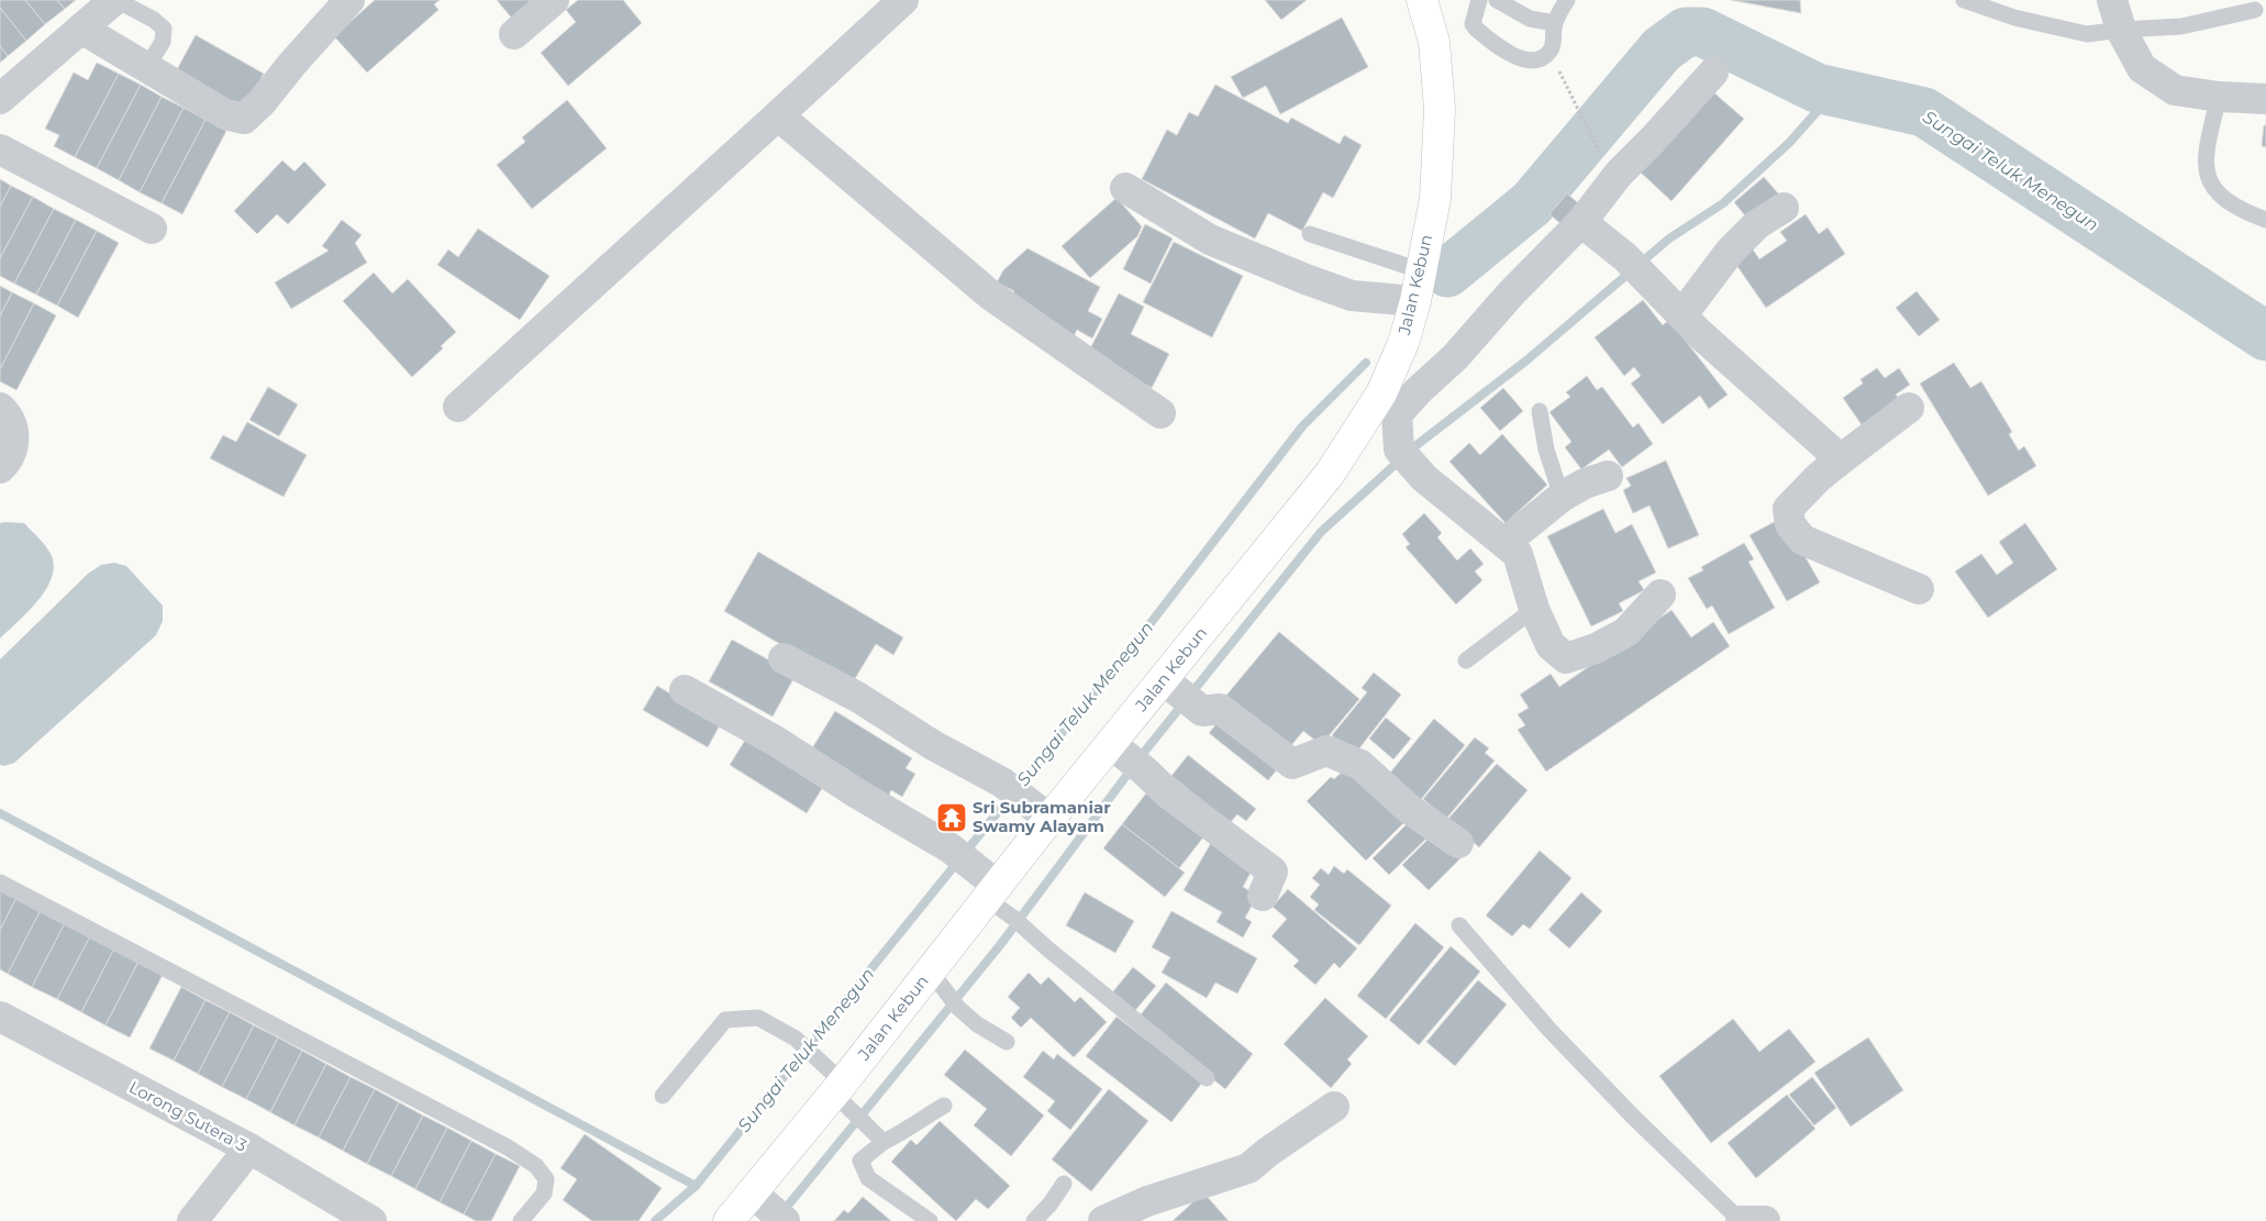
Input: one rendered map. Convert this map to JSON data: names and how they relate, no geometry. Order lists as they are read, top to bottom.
{
  "streets": {
    "main road": ["Jalan Kebun"],
    "street": ["Lorong Sutera 3"]
  },
  "water": ["Sungai Teluk Menegun"],
  "places": {
    "temple": ["Sri Subramaniar Swamy Alayam"]
  }
}
